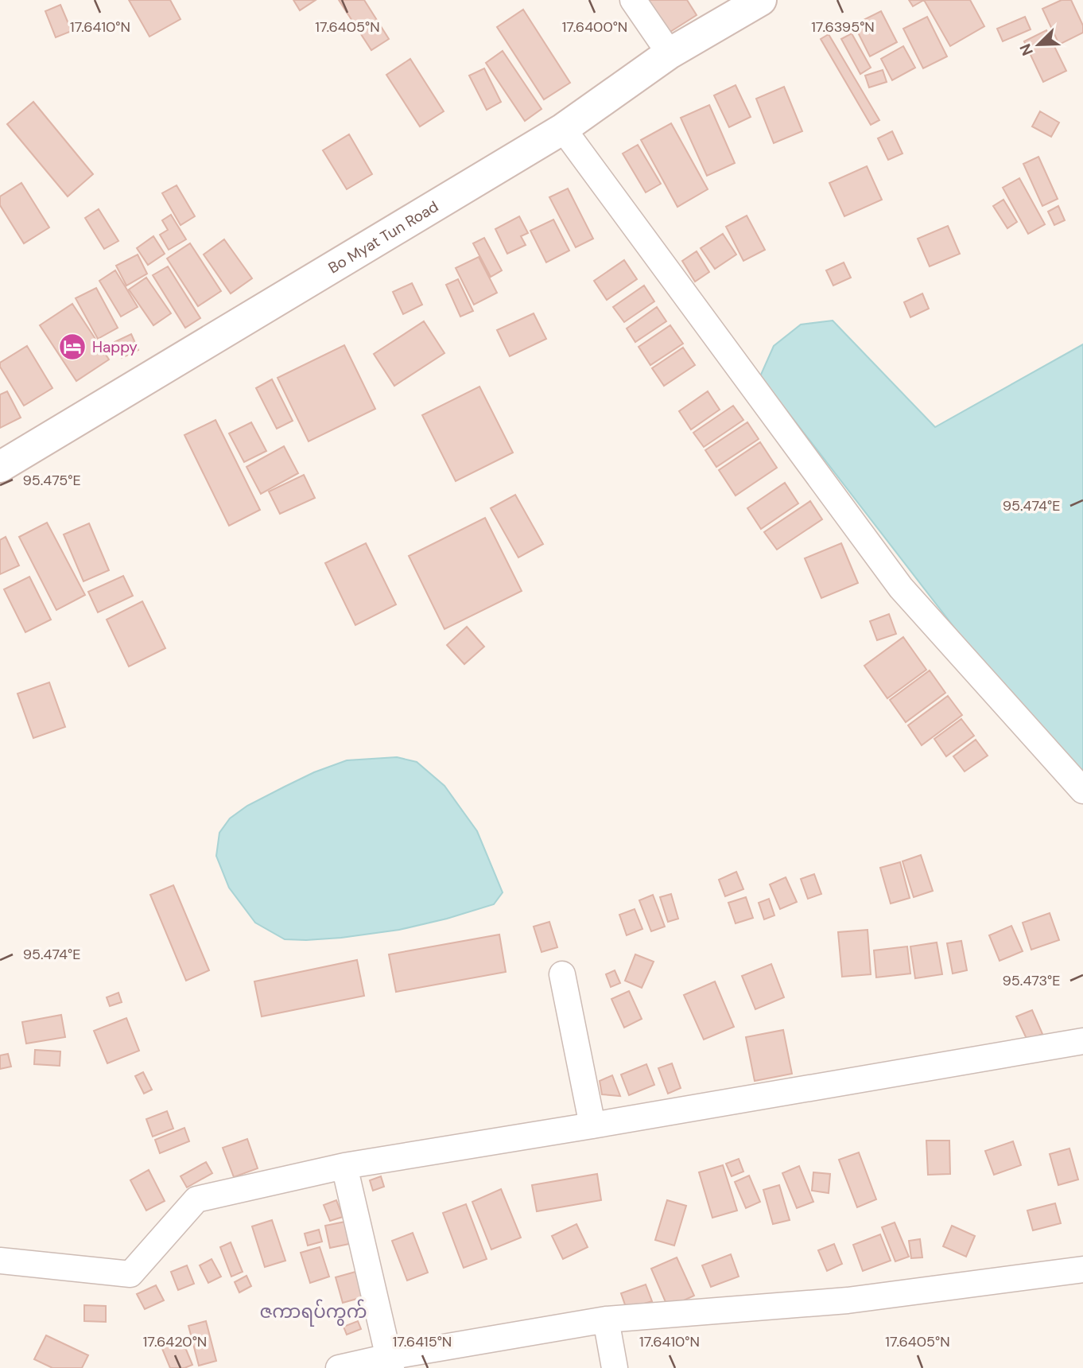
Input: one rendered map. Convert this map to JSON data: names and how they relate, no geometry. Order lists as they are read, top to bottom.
{
  "streets": {
    "main road": ["Bo Myat Tun Road"]
  },
  "districts": ["ဇကာရပ်ကွက်"],
  "places": {
    "hotel": ["Happy"]
  },
  "north": "bottom left",
  "coordinates": [
    "17.6410°N",
    "17.6405°N",
    "17.6400°N",
    "17.6395°N",
    "95.475°E",
    "95.474°E",
    "95.473°E",
    "17.6420°N",
    "17.6415°N"
  ]
}
